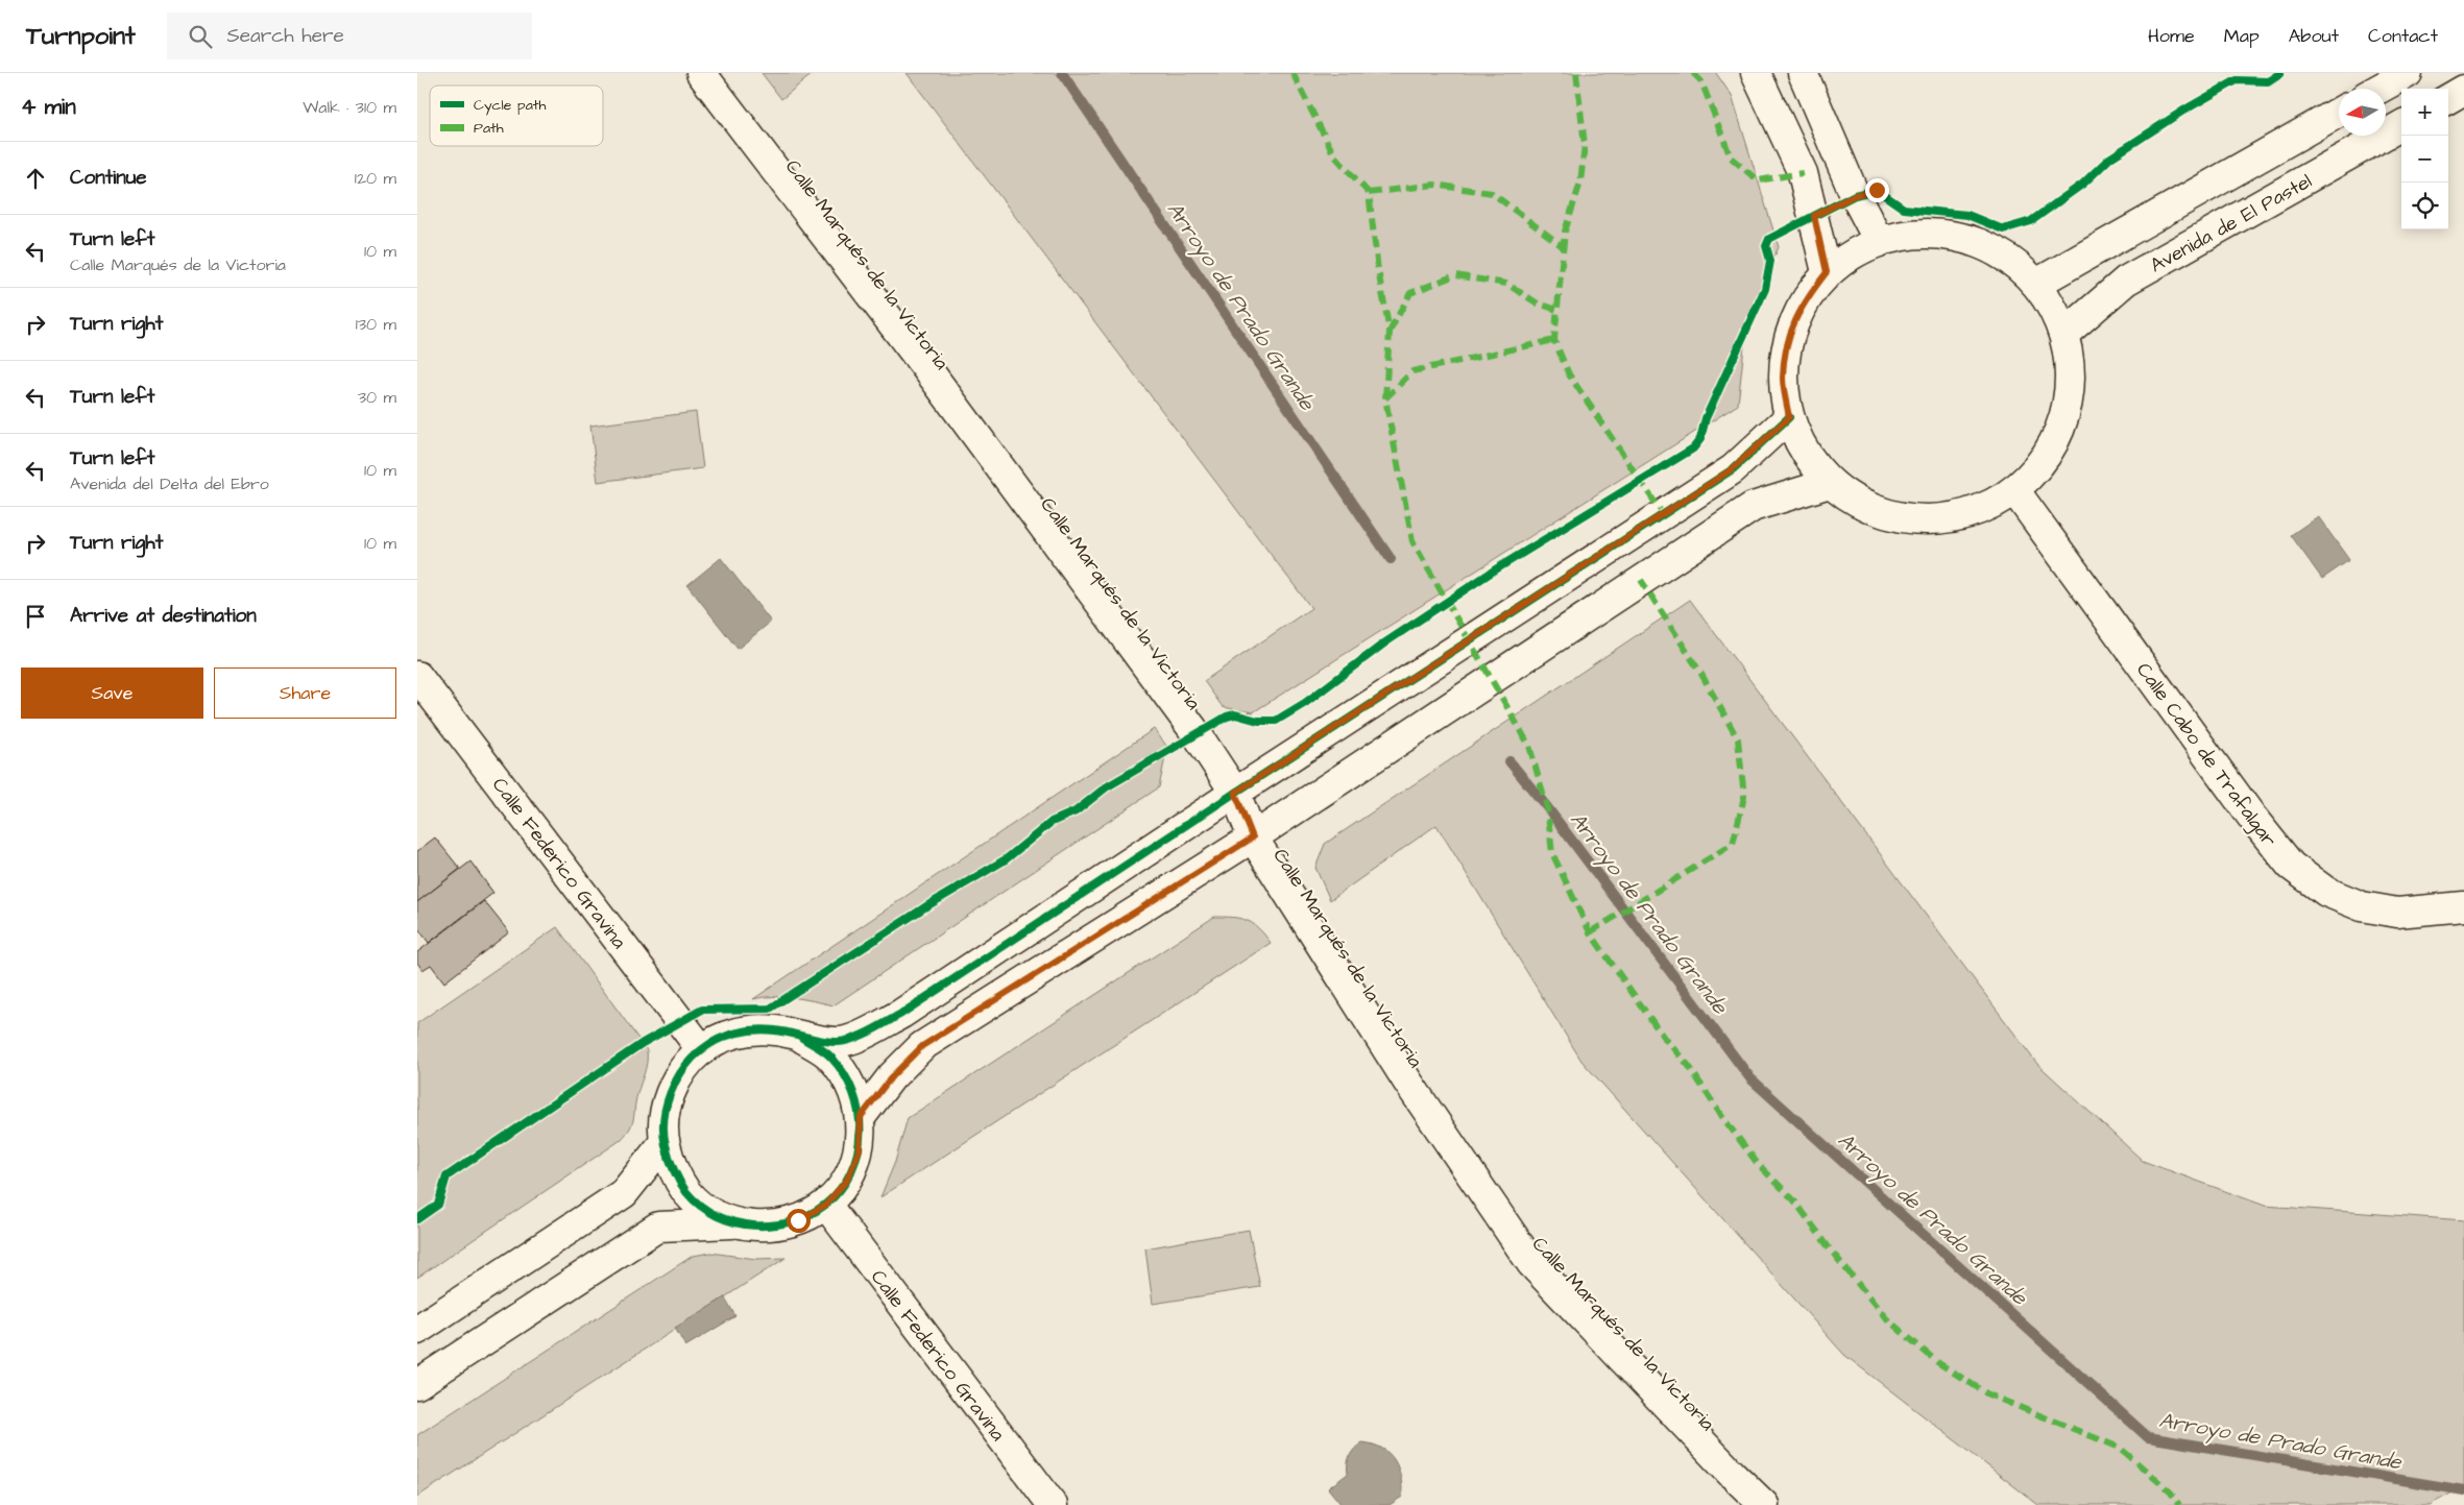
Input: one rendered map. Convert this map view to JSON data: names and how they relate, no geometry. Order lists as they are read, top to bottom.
{
  "streets": {
    "street": [
      "Avenida de El Pastel",
      "Calle Marqués de la Victoria",
      "Calle Cabo de Trafalgar",
      "Calle Federico Gravina"
    ]
  },
  "water": ["Arroyo de Prado Grande"],
  "legend": ["Cycle path", "Path"],
  "north": "left",
  "page": {
    "header": "Turnpoint",
    "search": "Search here",
    "nav": [
      "Home",
      "Map",
      "About",
      "Contact"
    ],
    "heading": ["4 min", "Walk · 310 m"],
    "map_buttons": ["+", "−"],
    "list": [
      ["Continue", "120 m"],
      ["Turn left", "Calle Marqués de la Victoria", "10 m"],
      ["Turn right", "130 m"],
      ["Turn left", "30 m"],
      ["Turn left", "Avenida del Delta del Ebro", "10 m"],
      ["Turn right", "10 m"],
      "Arrive at destination"
    ],
    "buttons": ["Save", "Share"]
  }
}
